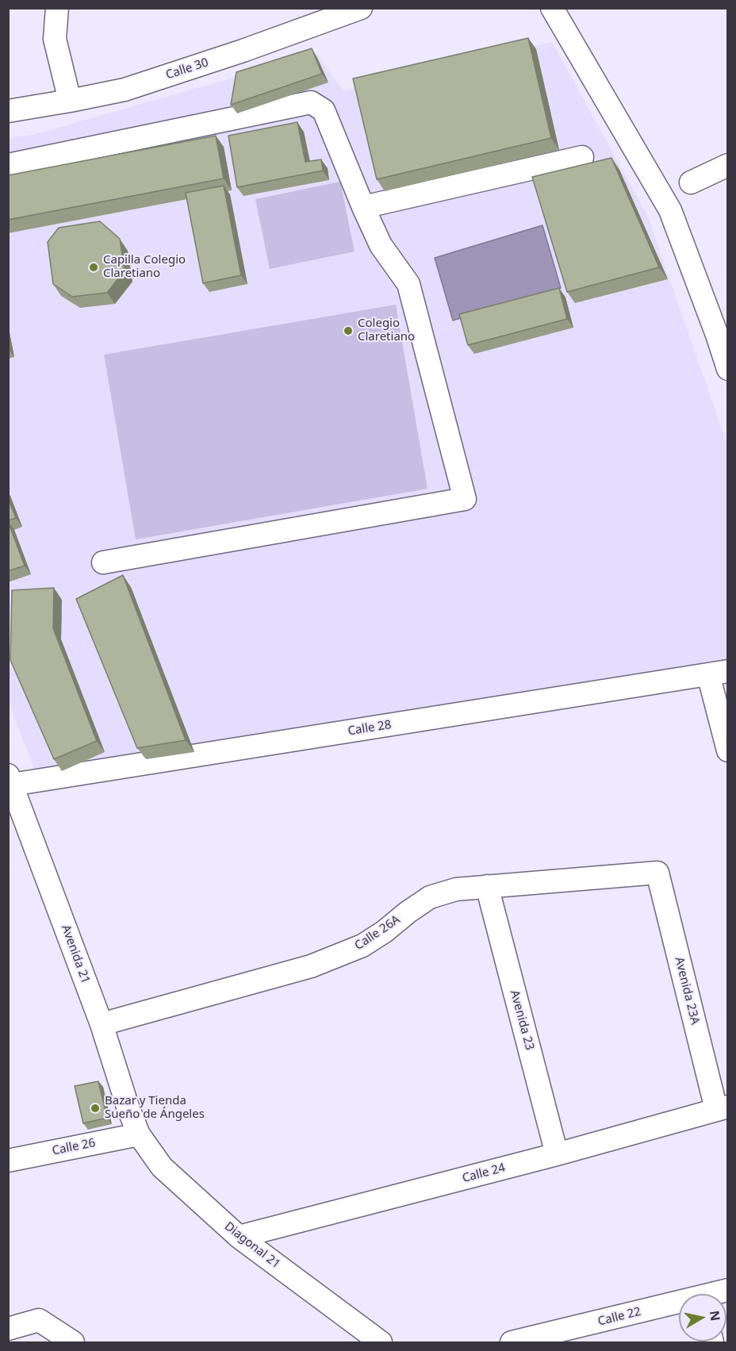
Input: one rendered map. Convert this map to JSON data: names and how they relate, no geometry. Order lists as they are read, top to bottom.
{
  "streets": {
    "street": [
      "Calle 30",
      "Calle 28",
      "Calle 26A",
      "Avenida 21",
      "Avenida 23A",
      "Avenida 23",
      "Calle 26",
      "Calle 24",
      "Diagonal 21",
      "Calle 22"
    ]
  },
  "crossings": [
    ["Calle 28", "Avenida 21"],
    ["Calle 26A", "Avenida 21"],
    ["Calle 26A", "Avenida 23A"],
    ["Calle 26A", "Avenida 23"],
    ["Avenida 21", "Calle 26"],
    ["Avenida 21", "Diagonal 21"],
    ["Avenida 23A", "Calle 24"],
    ["Avenida 23", "Calle 24"],
    ["Calle 26", "Diagonal 21"],
    ["Calle 24", "Diagonal 21"]
  ],
  "places": ["Capilla Colegio Claretiano", "Colegio Claretiano", "Bazar y Tienda Sueño de Ángeles"],
  "north": "right"
}
